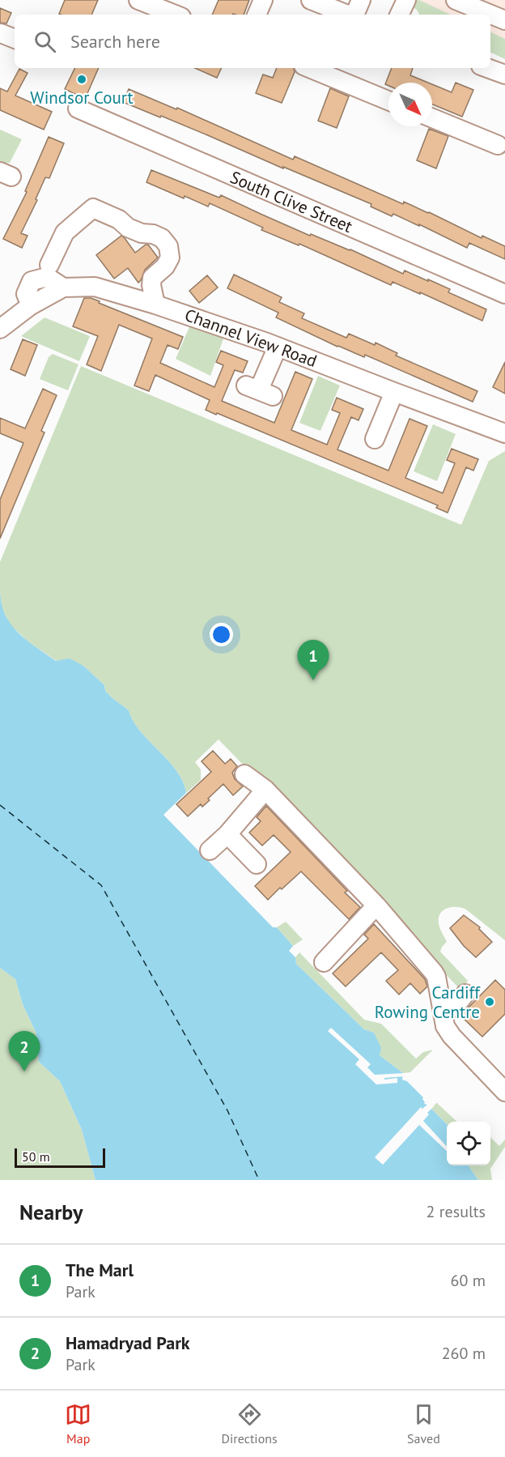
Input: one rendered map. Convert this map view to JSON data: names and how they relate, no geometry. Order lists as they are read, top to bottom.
{
  "streets": {
    "street": ["South Clive Street", "Channel View Road"]
  },
  "places": ["Windsor Court", "Cardiff Rowing Centre"],
  "scale_bar": "50 m",
  "north": "bottom right",
  "page": {
    "search": "Search here",
    "pins": ["1", "2"],
    "scale": "50 m",
    "heading": ["Nearby", "2 results"],
    "list": [
      {
        "mark": "1",
        "name": "The Marl",
        "note": "Park",
        "value": "60 m"
      },
      {
        "mark": "2",
        "name": "Hamadryad Park",
        "note": "Park",
        "value": "260 m"
      }
    ],
    "nav": ["Map", "Directions", "Saved"]
  }
}
